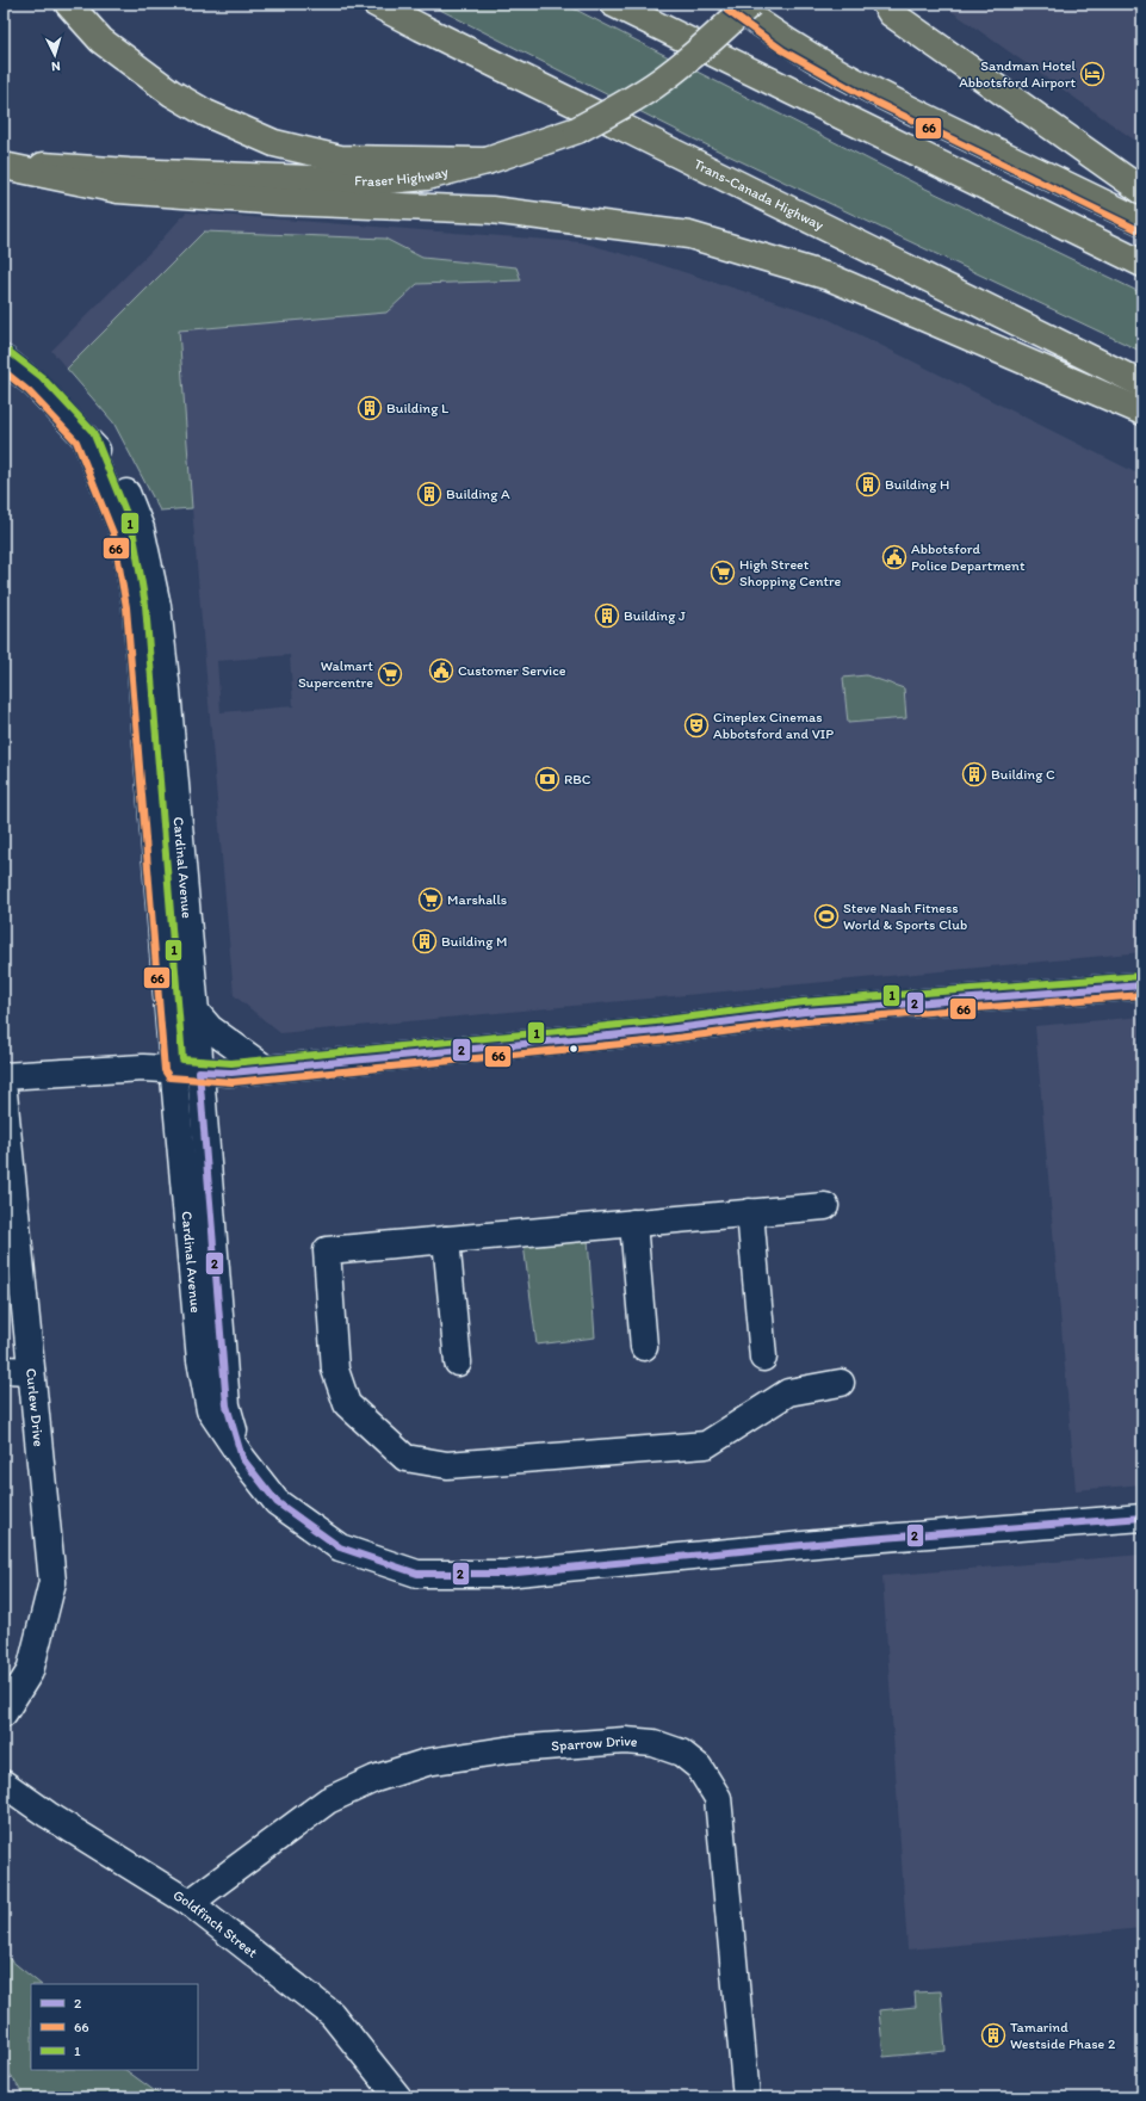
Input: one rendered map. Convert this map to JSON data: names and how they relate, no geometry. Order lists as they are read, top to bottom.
{
  "streets": {
    "main road": ["Fraser Highway", "Trans-Canada Highway"],
    "street": [
      "Cardinal Avenue",
      "Curlew Drive",
      "Sparrow Drive",
      "Goldfinch Street"
    ]
  },
  "crossings": [
    ["Sparrow Drive", "Goldfinch Street"]
  ],
  "places": {
    "hotel": ["Sandman Hotel Abbotsford Airport"],
    "building": [
      "Building L",
      "Building H",
      "Building A",
      "Building J",
      "Building C",
      "Building M",
      "Tamarind Westside Phase 2"
    ],
    "public building": ["Abbotsford Police Department", "Customer Service"],
    "supermarket": ["High Street Shopping Centre", "Walmart Supercentre", "Marshalls"],
    "theatre": ["Cineplex Cinemas Abbotsford and VIP"],
    "bank": ["RBC"],
    "sports": ["Steve Nash Fitness World & Sports Club"]
  },
  "lines": ["transit line 66", "transit line 1", "transit line 2"],
  "legend": ["2", "66", "1"],
  "north": "bottom"
}
